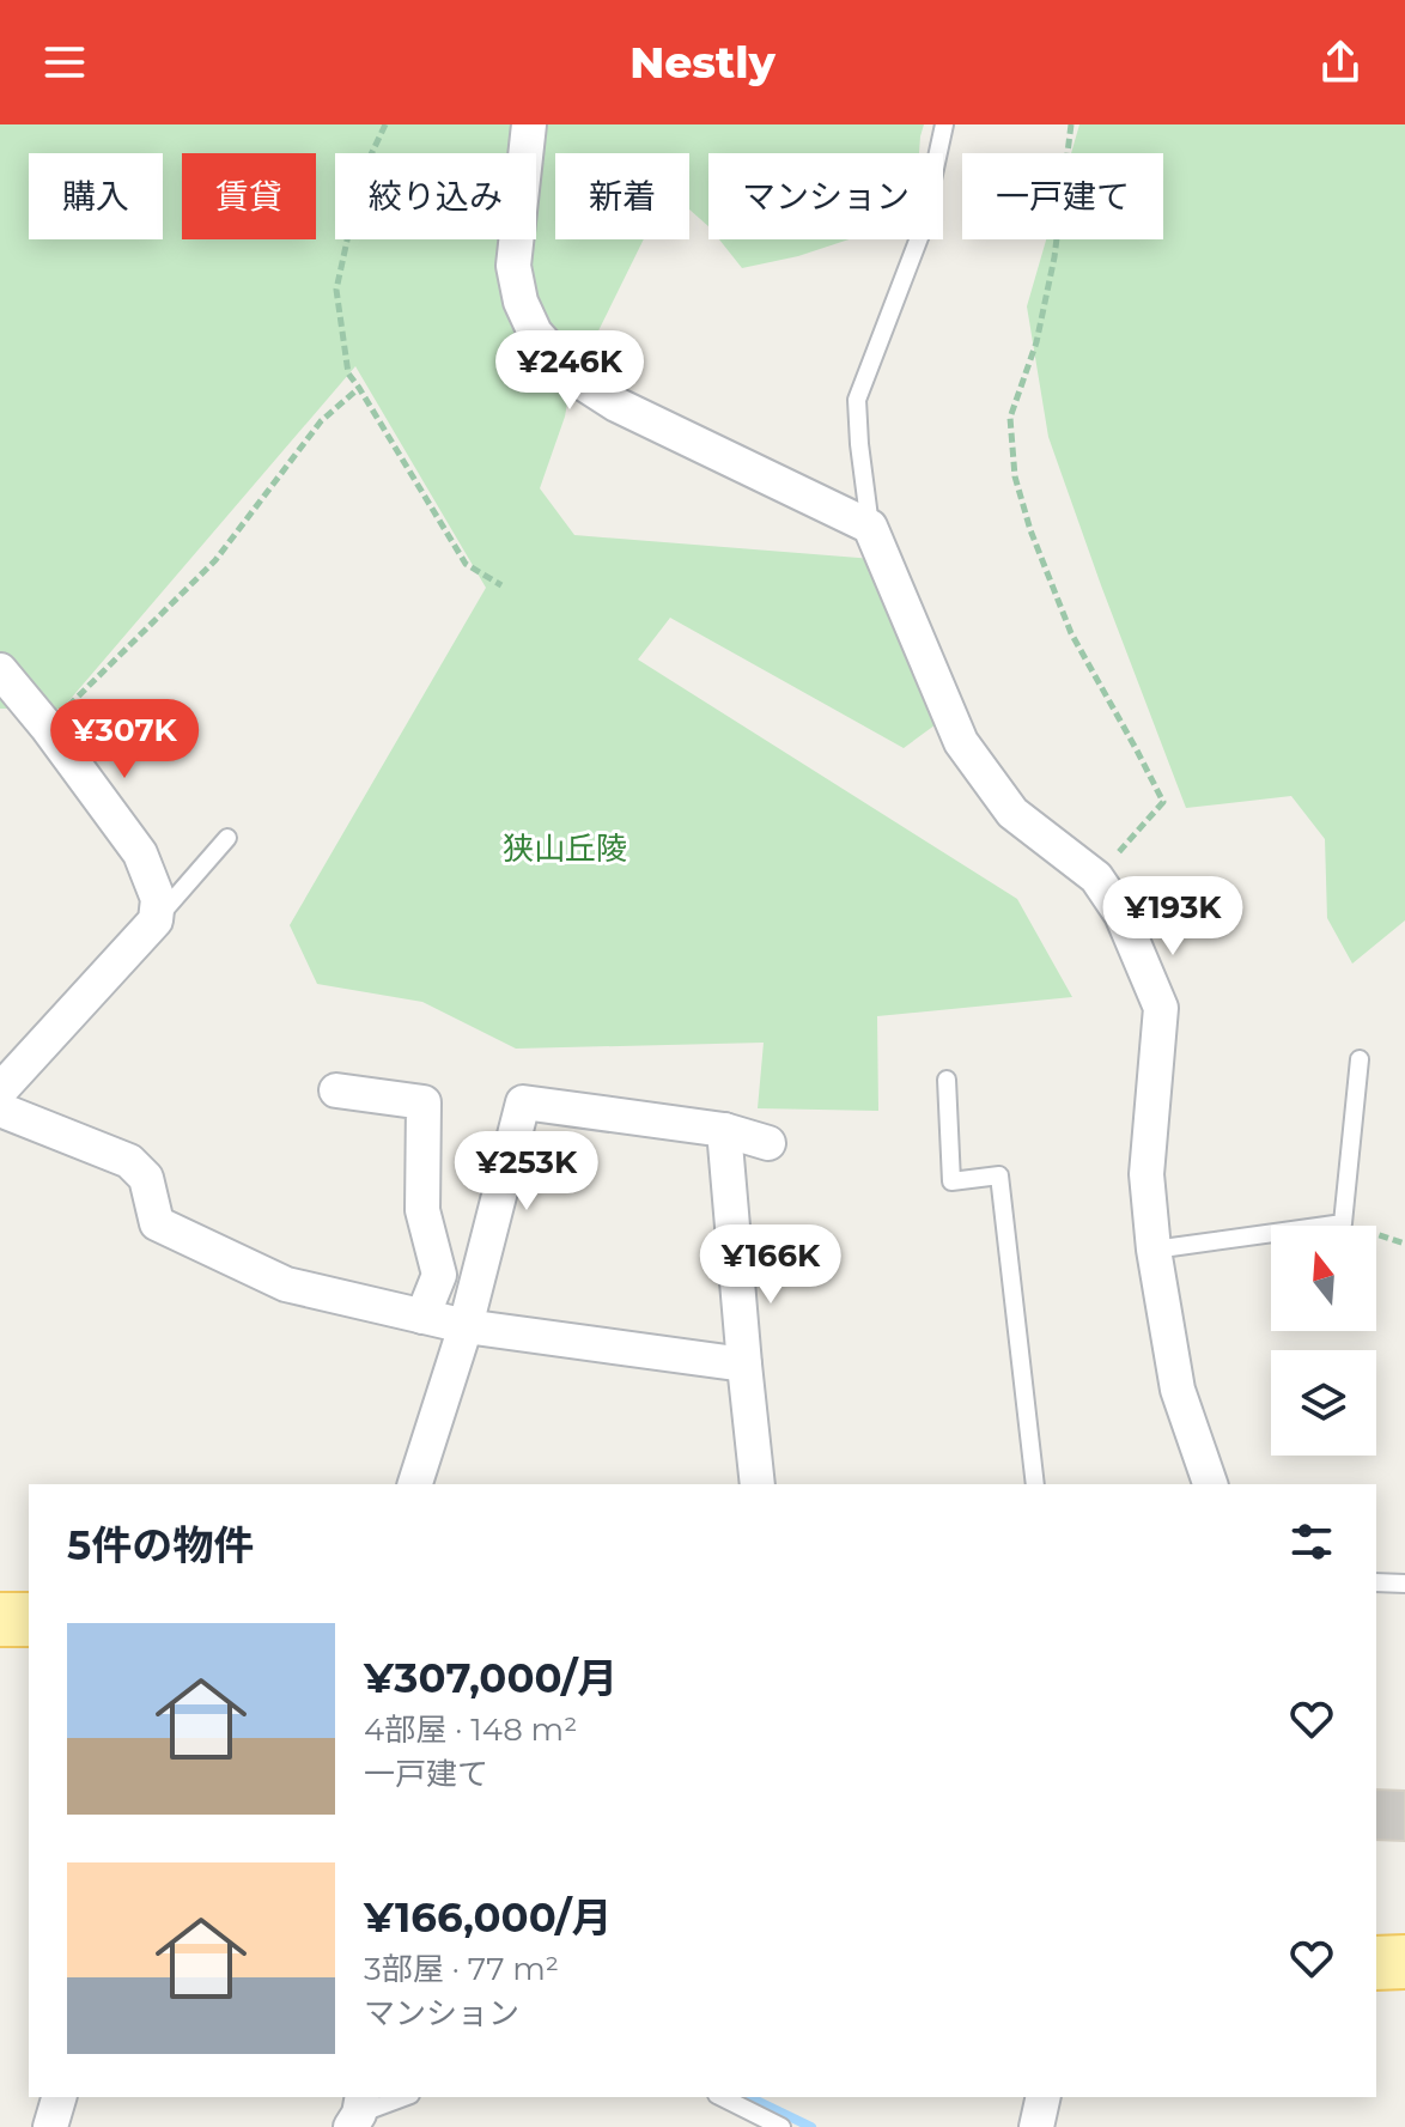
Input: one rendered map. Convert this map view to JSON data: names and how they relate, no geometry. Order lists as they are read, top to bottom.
{
  "parks": ["狭山丘陵"],
  "north": "top",
  "page": {
    "header": "Nestly",
    "chip": [
      "購入",
      "賃貸",
      "絞り込み",
      "新着",
      "マンション",
      "一戸建て"
    ],
    "price": [
      "¥246K",
      "¥307K",
      "¥193K",
      "¥253K",
      "¥166K"
    ],
    "heading": "5件の物件",
    "list": [
      {
        "name": "¥307,000/月",
        "note": "4部屋 · 148 m² · 一戸建て"
      },
      {
        "name": "¥166,000/月",
        "note": "3部屋 · 77 m² · マンション"
      }
    ]
  }
}
